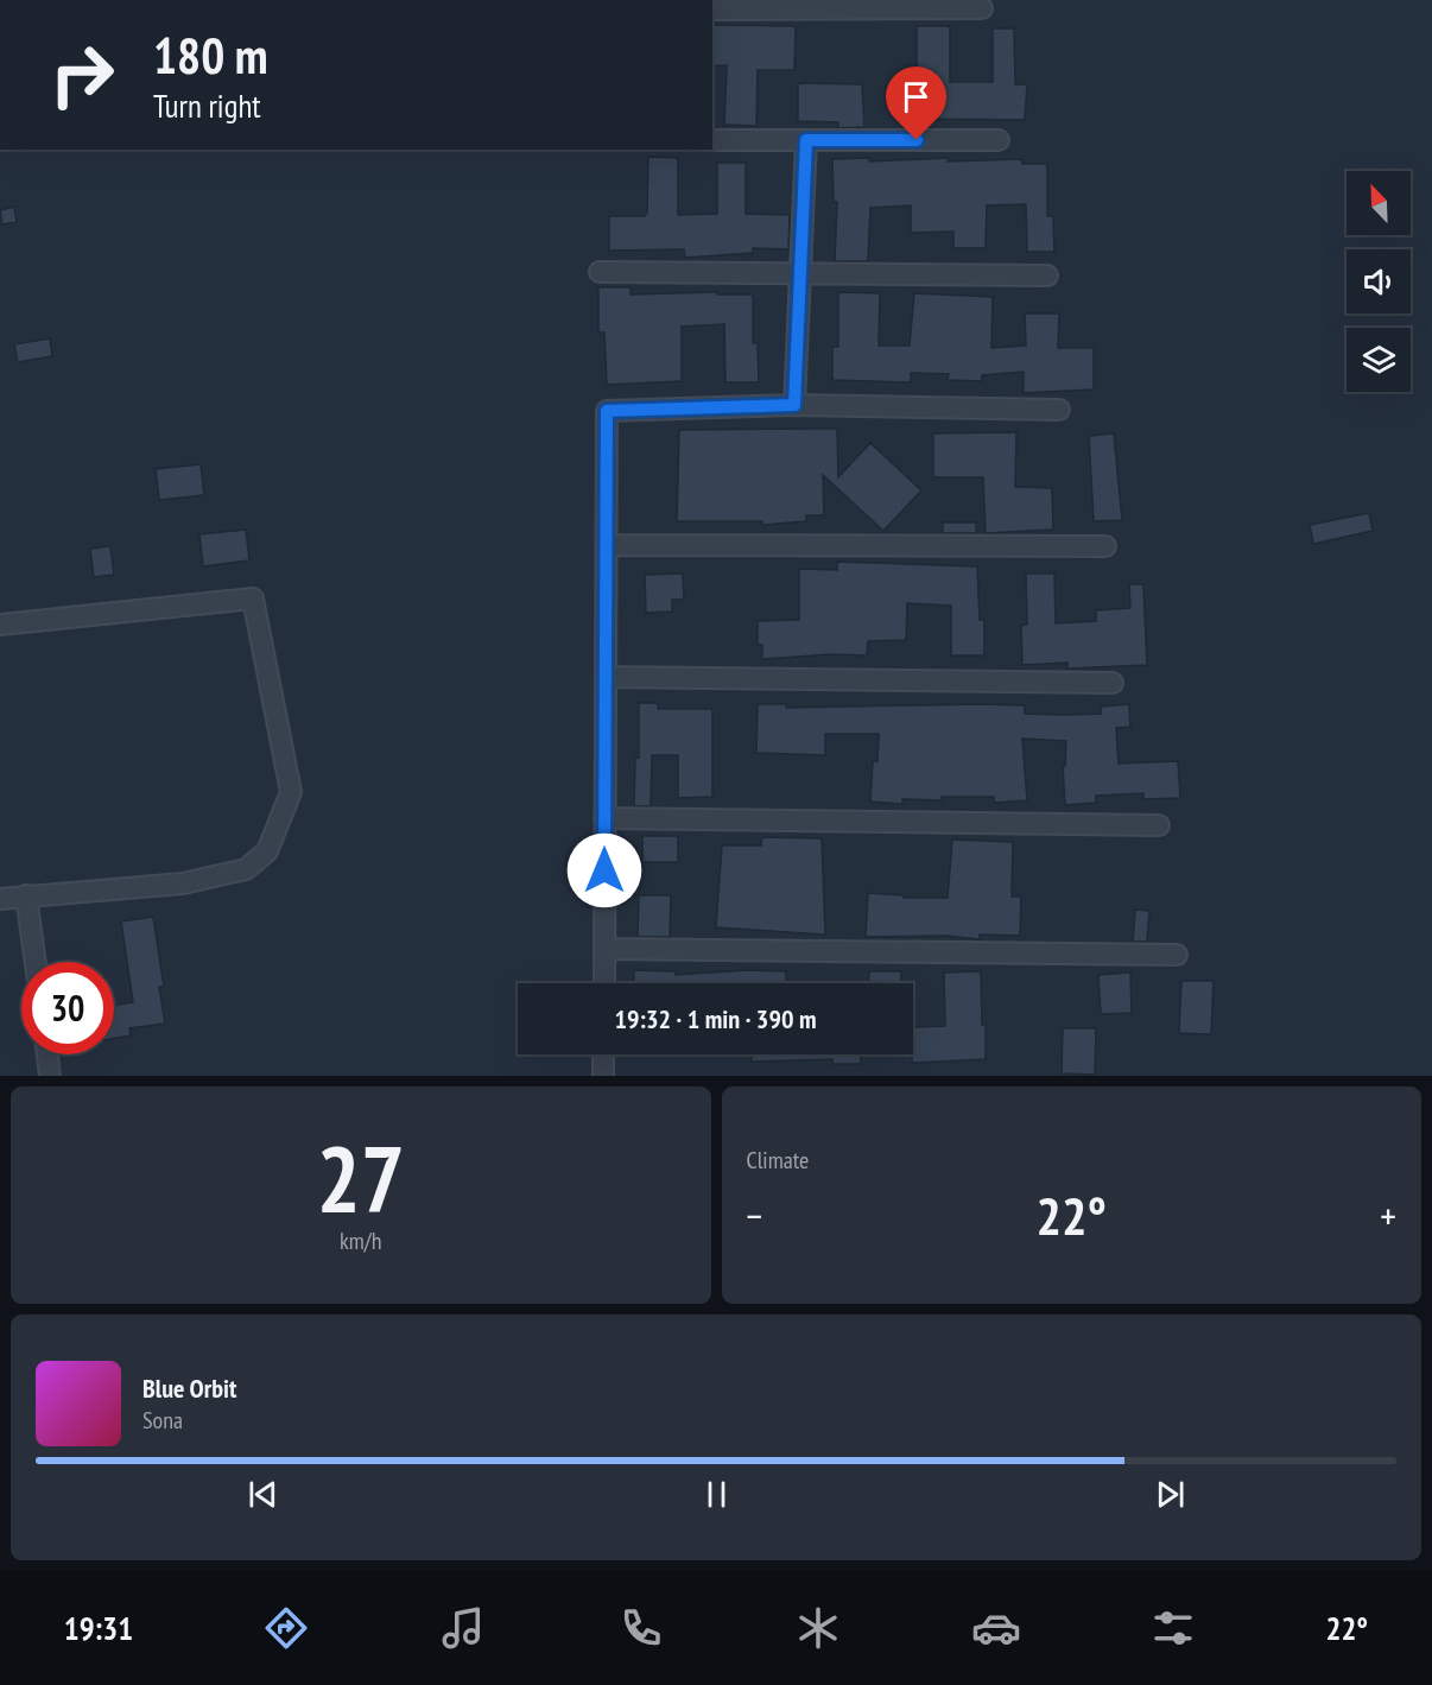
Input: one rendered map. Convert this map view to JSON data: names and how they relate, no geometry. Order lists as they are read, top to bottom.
{
  "north": "top left",
  "page": {
    "turn": ["180 m", "Turn right"],
    "limit": "30",
    "trip": "19:32 · 1 min · 390 m",
    "tile": [
      ["27", "km/h"],
      "Climate"
    ],
    "heat": ["−", "22°", "+"],
    "song": ["Blue Orbit", "Sona"],
    "tabs": ["19:31", "22°"]
  }
}
